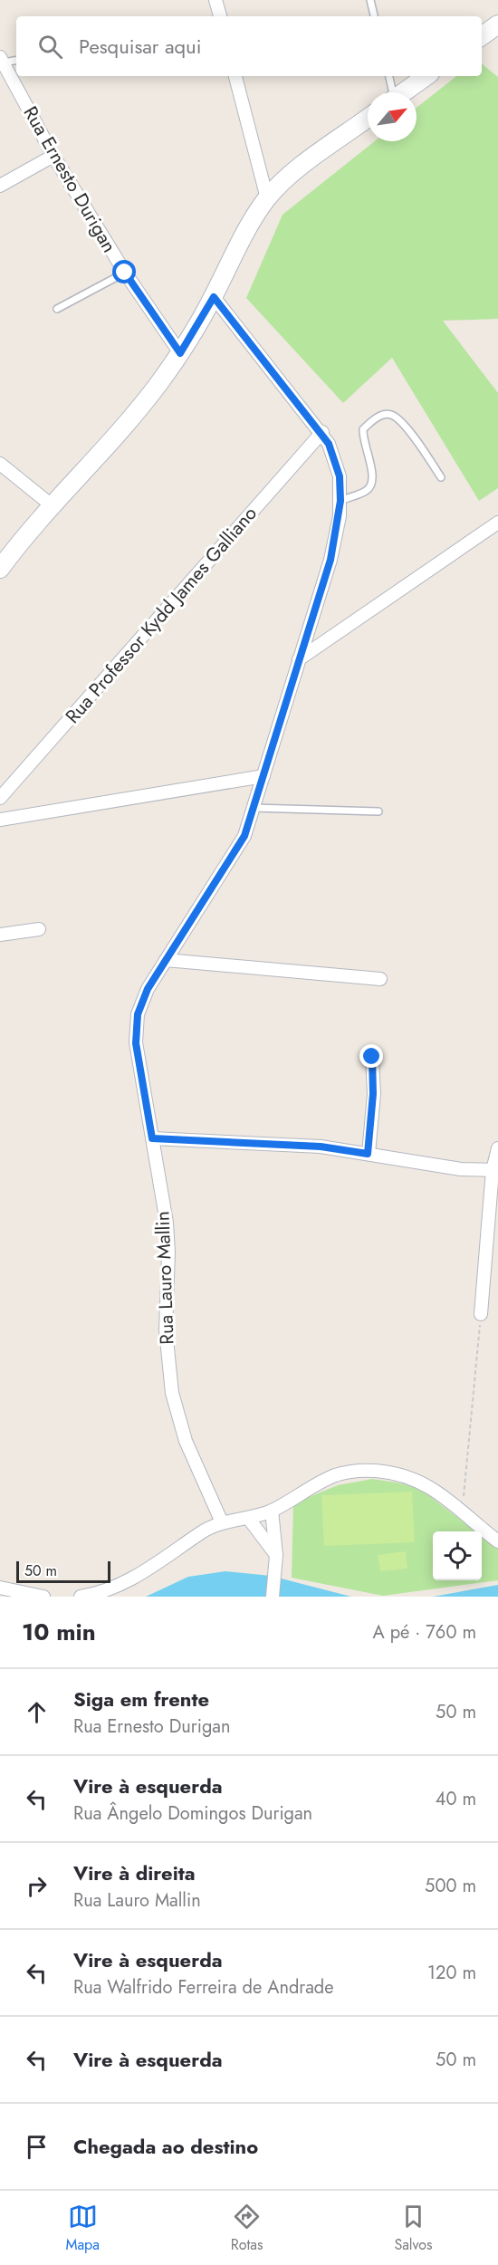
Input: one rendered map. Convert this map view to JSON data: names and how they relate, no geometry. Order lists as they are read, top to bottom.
{
  "streets": {
    "street": ["Rua Ernesto Durigan", "Rua Professor Kydd James Galliano", "Rua Lauro Mallin"]
  },
  "crossings": [
    ["Rua Professor Kydd James Galliano", "Rua Lauro Mallin"]
  ],
  "scale_bar": "50 m",
  "north": "top right",
  "page": {
    "search": "Pesquisar aqui",
    "scale": "50 m",
    "heading": ["10 min", "A pé · 760 m"],
    "list": [
      ["Siga em frente", "Rua Ernesto Durigan", "50 m"],
      ["Vire à esquerda", "Rua Ângelo Domingos Durigan", "40 m"],
      ["Vire à direita", "Rua Lauro Mallin", "500 m"],
      ["Vire à esquerda", "Rua Walfrido Ferreira de Andrade", "120 m"],
      ["Vire à esquerda", "50 m"],
      "Chegada ao destino"
    ],
    "nav": ["Mapa", "Rotas", "Salvos"]
  }
}
